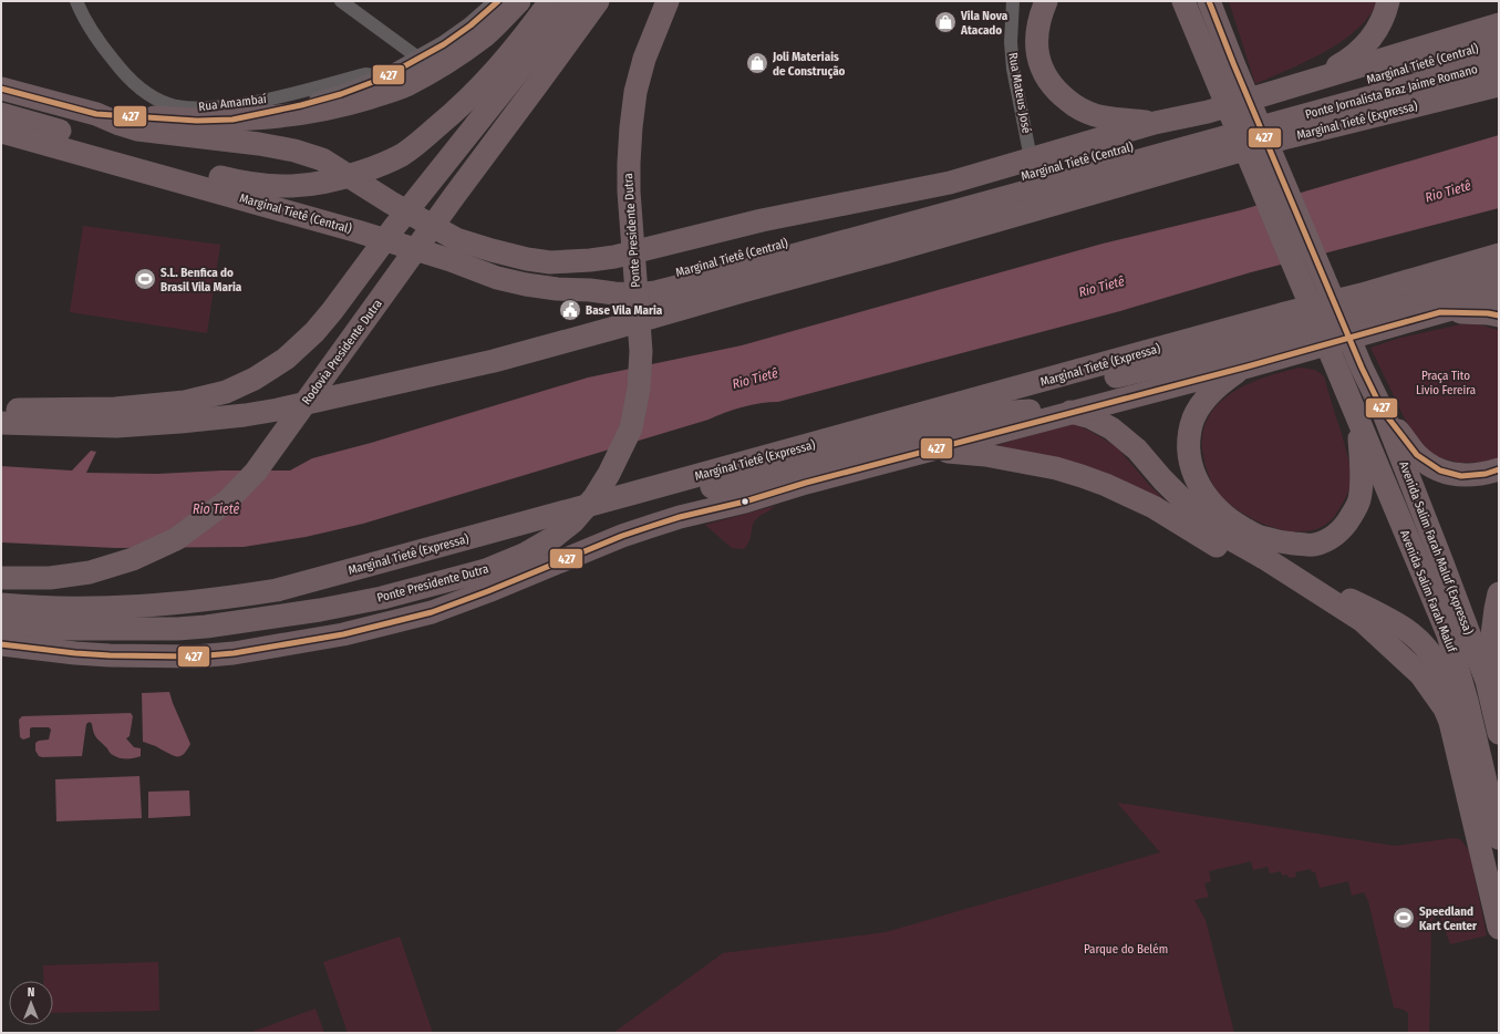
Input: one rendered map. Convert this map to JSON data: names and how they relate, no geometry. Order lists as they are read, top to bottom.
{
  "streets": {
    "highway": [
      "Marginal Tietê (Central)",
      "Ponte Jornalista Braz Jaime Romano",
      "Marginal Tietê (Expressa)",
      "Ponte Presidente Dutra",
      "Rodovia Presidente Dutra",
      "Avenida Salim Farah Maluf (Expressa)",
      "Avenida Salim Farah Maluf"
    ],
    "main road": ["Rua Amambaí"],
    "street": ["Rua Mateus José"]
  },
  "crossings": [
    ["Marginal Tietê (Central)", "Ponte Jornalista Braz Jaime Romano"],
    ["Avenida Salim Farah Maluf (Expressa)", "Avenida Salim Farah Maluf"]
  ],
  "water": ["Rio Tietê"],
  "parks": ["Praça Tito Livio Fereira", "Parque do Belém"],
  "places": {
    "shop": ["Vila Nova Atacado", "Joli Materiais de Construção"],
    "sports": ["S.L. Benfica do Brasil Vila Maria", "Speedland Kart Center"],
    "public building": ["Base Vila Maria"]
  },
  "lines": ["transit line 427"],
  "north": "top"
}
